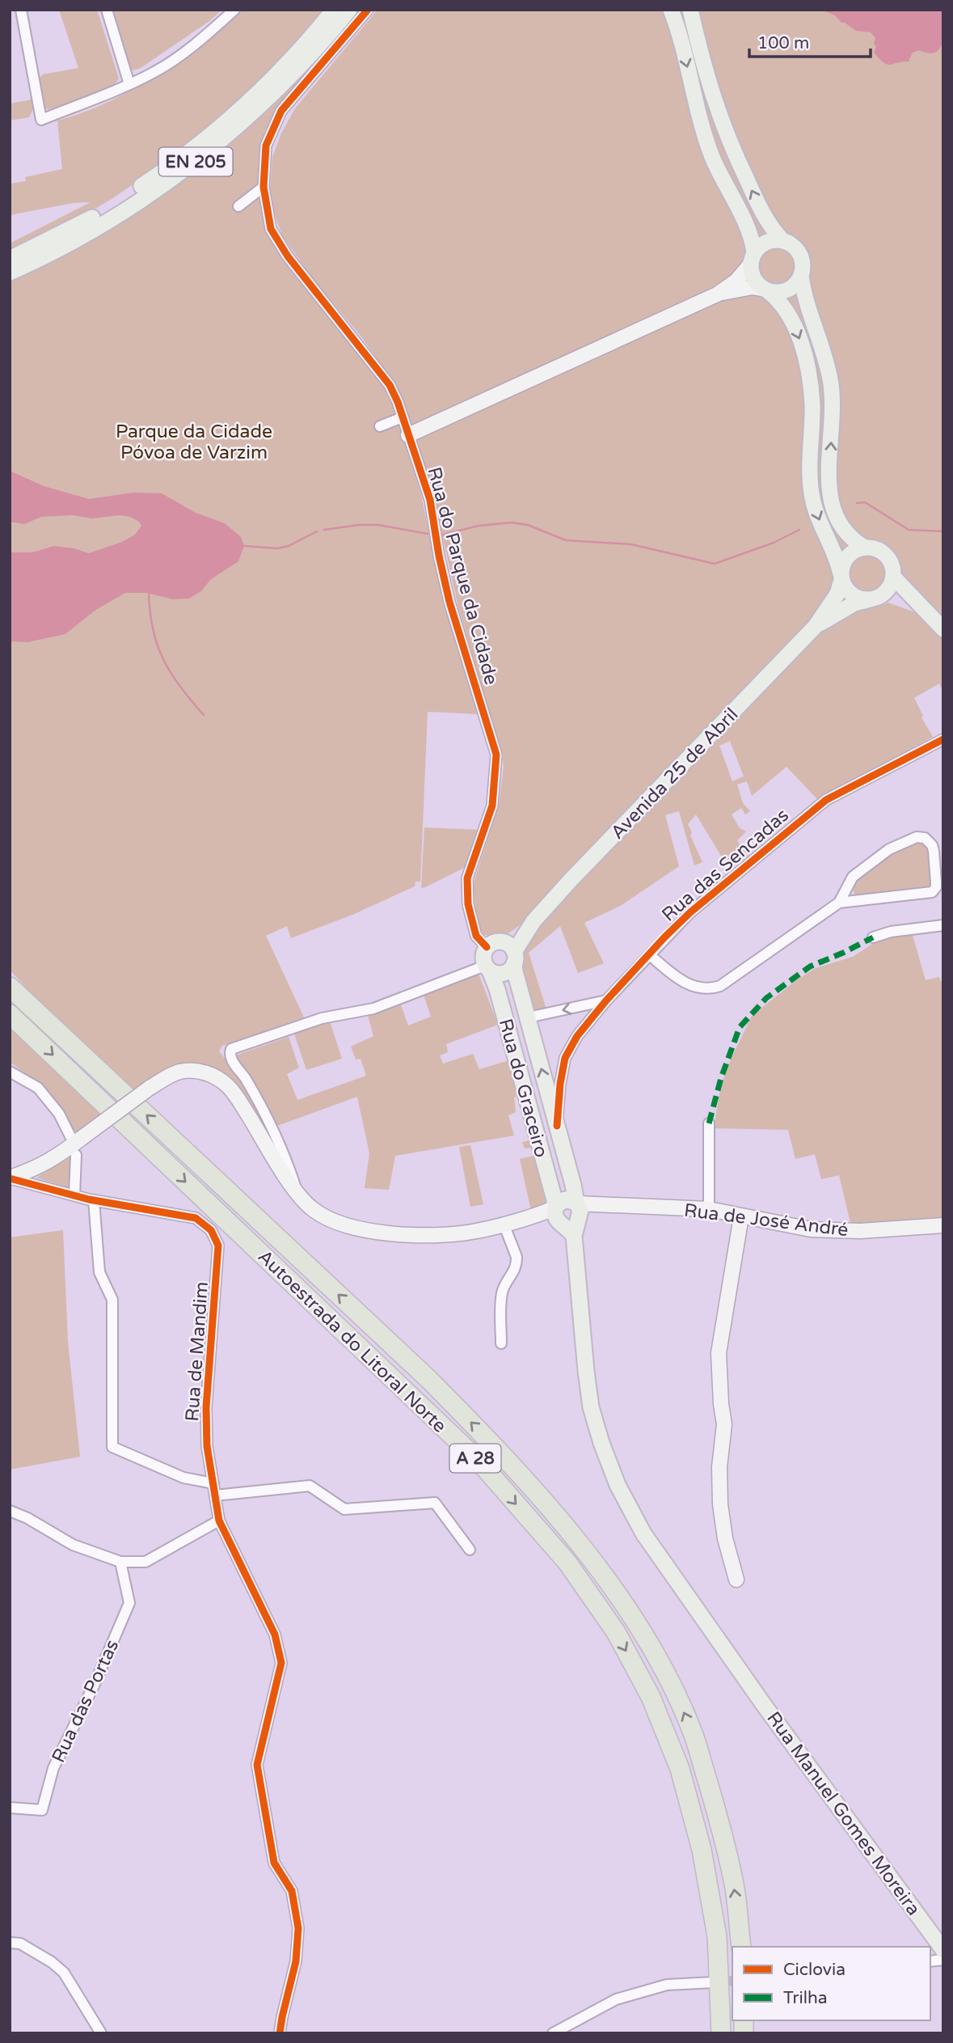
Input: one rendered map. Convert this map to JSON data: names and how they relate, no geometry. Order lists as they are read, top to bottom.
{
  "streets": {
    "highway": ["Autoestrada do Litoral Norte", "A 28"],
    "main road": [
      "EN 205",
      "Avenida 25 de Abril",
      "Rua do Graceiro",
      "Rua Manuel Gomes Moreira"
    ],
    "street": [
      "Rua do Parque da Cidade",
      "Rua das Sencadas",
      "Rua de José André",
      "Rua de Mandim",
      "Rua das Portas"
    ]
  },
  "crossings": [
    ["Rua do Parque da Cidade", "Avenida 25 de Abril"],
    ["Rua do Parque da Cidade", "Rua do Graceiro"],
    ["Avenida 25 de Abril", "Rua do Graceiro"],
    ["Rua do Graceiro", "Rua de José André"],
    ["Rua do Graceiro", "Rua Manuel Gomes Moreira"],
    ["Rua de José André", "Rua Manuel Gomes Moreira"]
  ],
  "parks": ["Parque da Cidade Póvoa de Varzim"],
  "legend": ["Ciclovia", "Trilha"],
  "scale_bar": "100 m"
}
